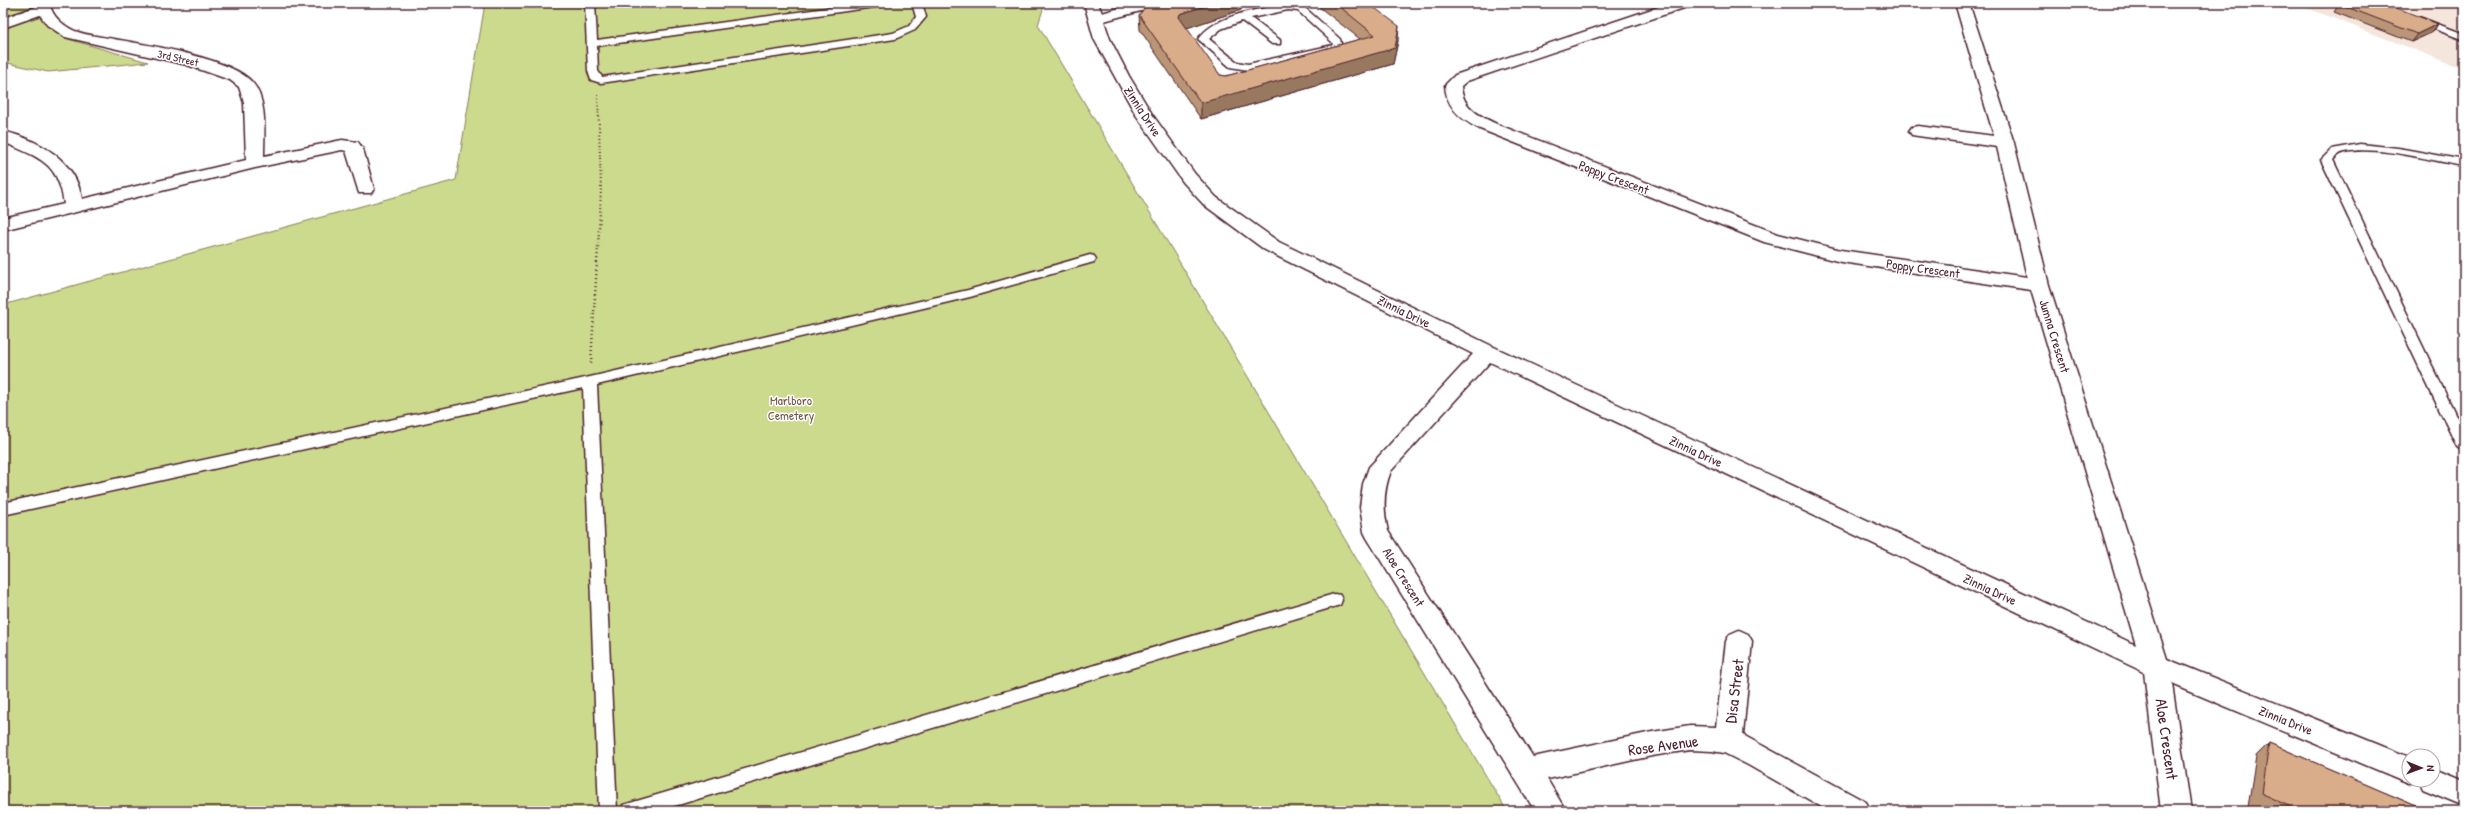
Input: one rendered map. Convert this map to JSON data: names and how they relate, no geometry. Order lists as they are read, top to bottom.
{
  "streets": {
    "street": [
      "3rd Street",
      "Zinnia Drive",
      "Poppy Crescent",
      "Jumna Crescent",
      "Aloe Crescent",
      "Disa Street",
      "Rose Avenue"
    ]
  },
  "crossings": [
    ["Zinnia Drive", "Jumna Crescent"],
    ["Zinnia Drive", "Aloe Crescent"],
    ["Poppy Crescent", "Jumna Crescent"],
    ["Jumna Crescent", "Aloe Crescent"],
    ["Aloe Crescent", "Rose Avenue"],
    ["Disa Street", "Rose Avenue"]
  ],
  "parks": ["Marlboro Cemetery"],
  "north": "right"
}
